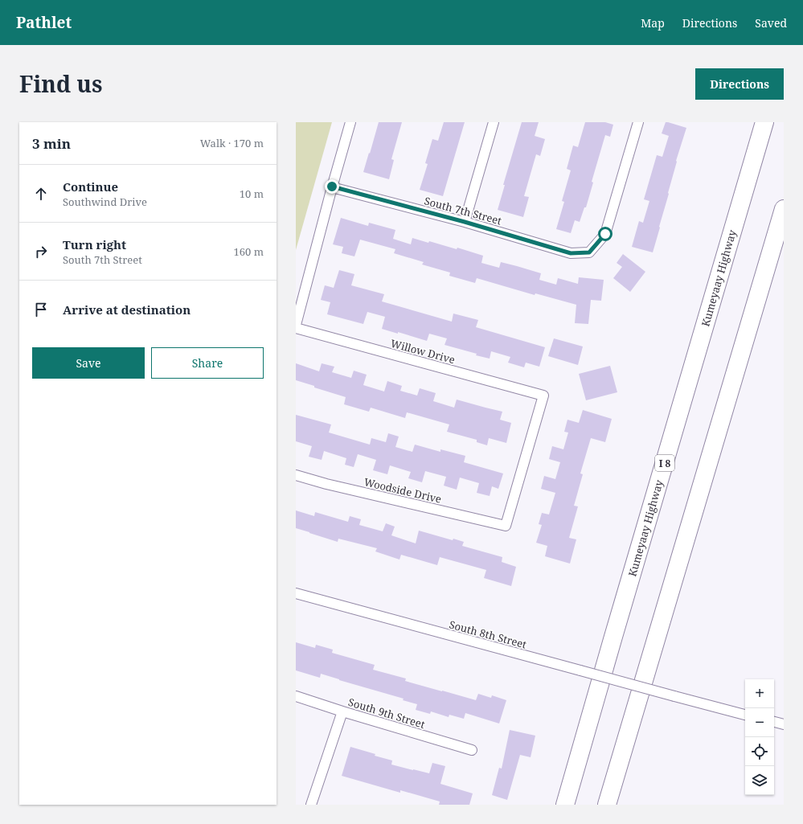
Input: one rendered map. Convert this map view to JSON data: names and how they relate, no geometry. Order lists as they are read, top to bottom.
{
  "streets": {
    "highway": ["Kumeyaay Highway", "I 8"],
    "street": [
      "South 7th Street",
      "Willow Drive",
      "Woodside Drive",
      "South 8th Street",
      "South 9th Street"
    ]
  },
  "crossings": [
    ["Willow Drive", "Woodside Drive"]
  ],
  "page": {
    "header": "Pathlet",
    "nav": ["Map", "Directions", "Saved"],
    "title": "Find us",
    "buttons": [
      "Directions",
      ["Save", "Share"]
    ],
    "heading": ["3 min", "Walk · 170 m"],
    "list": [
      ["Continue", "Southwind Drive", "10 m"],
      ["Turn right", "South 7th Street", "160 m"],
      "Arrive at destination"
    ],
    "map_buttons": ["+", "−"]
  }
}
